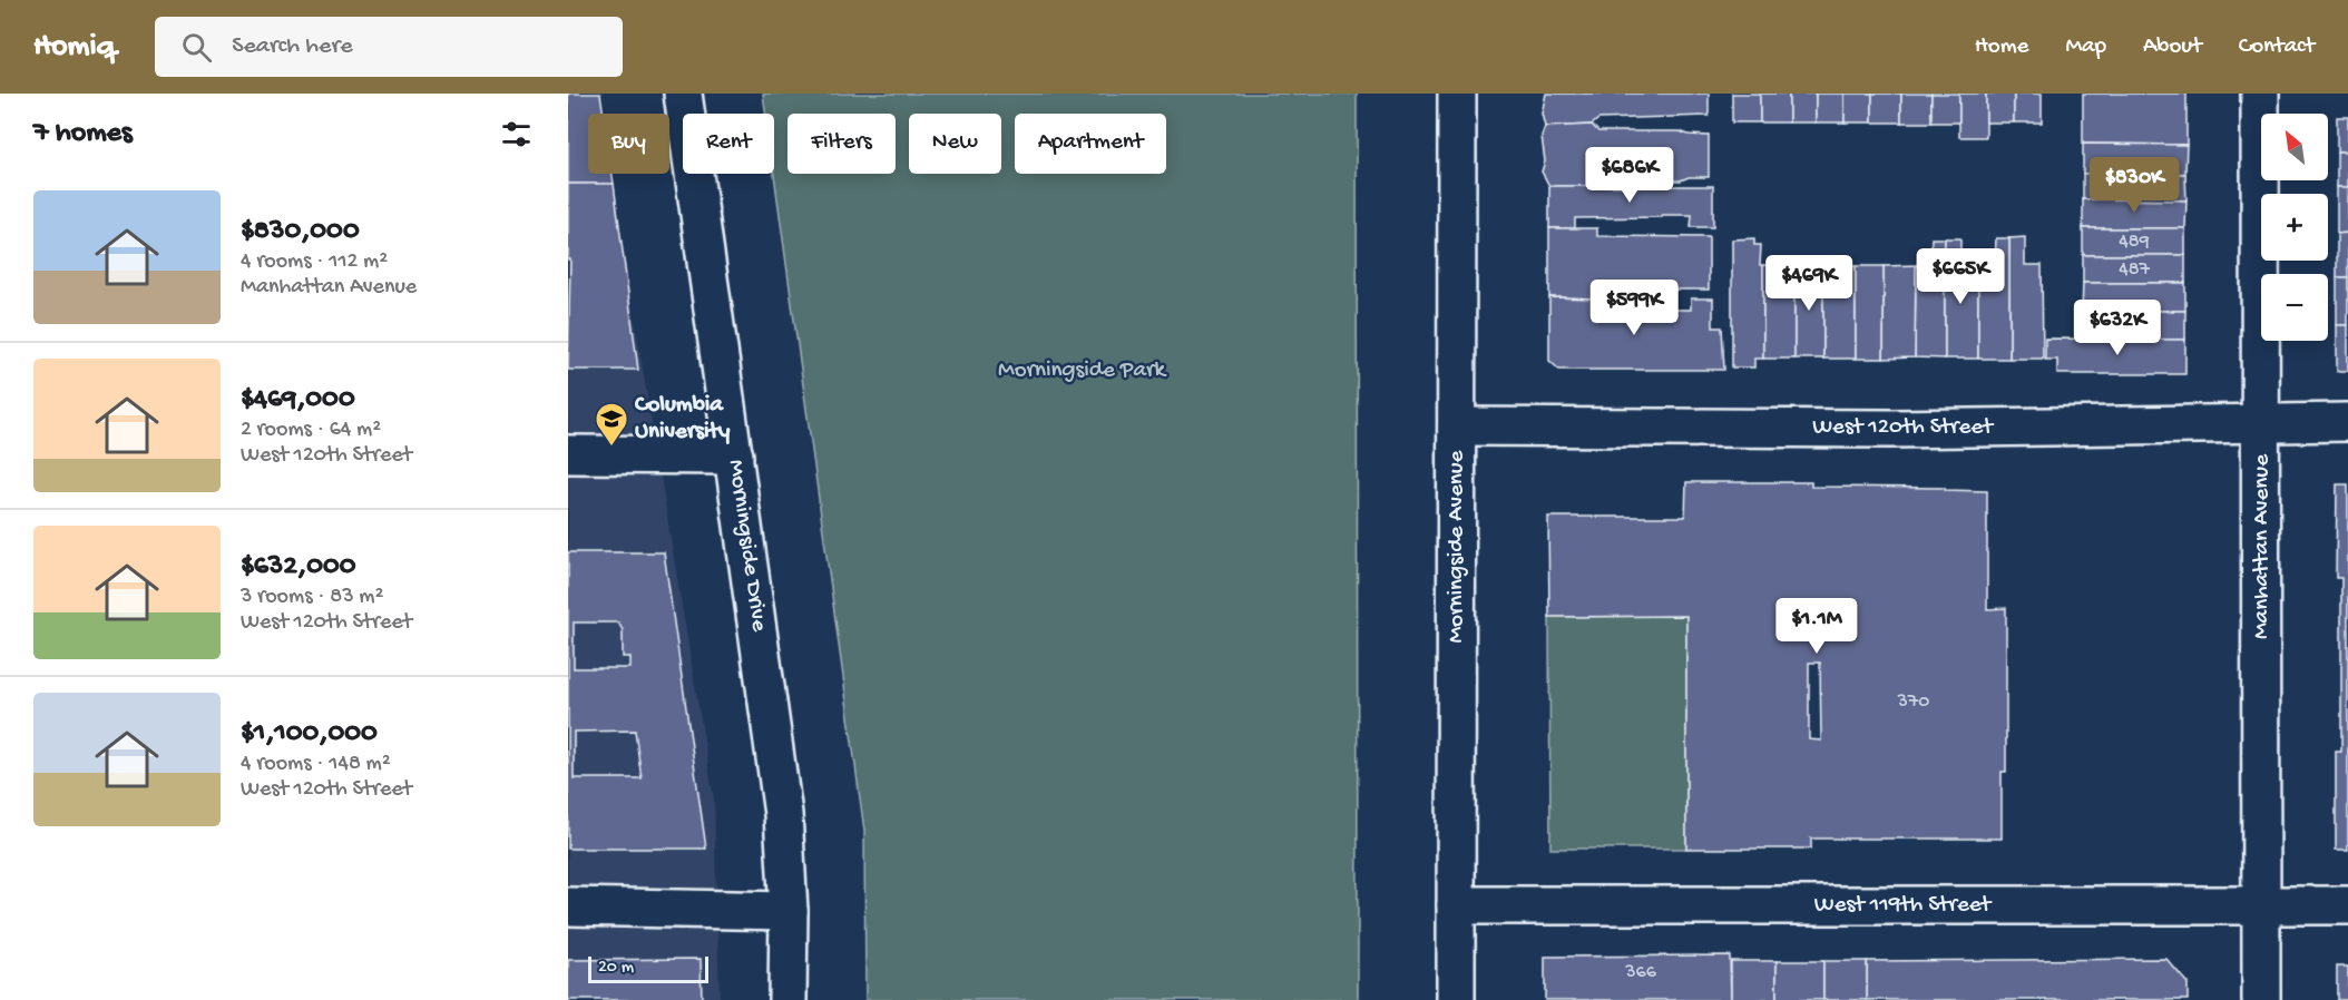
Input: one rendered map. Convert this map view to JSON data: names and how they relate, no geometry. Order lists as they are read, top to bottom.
{
  "streets": {
    "street": [
      "West 120th Street",
      "Morningside Drive",
      "Morningside Avenue",
      "Manhattan Avenue",
      "West 119th Street"
    ]
  },
  "crossings": [
    ["West 120th Street", "Morningside Avenue"],
    ["West 120th Street", "Manhattan Avenue"],
    ["Morningside Avenue", "West 119th Street"],
    ["Manhattan Avenue", "West 119th Street"]
  ],
  "parks": ["Morningside Park"],
  "places": {
    "school or university": ["Columbia University"]
  },
  "house_numbers": [
    "489",
    "487",
    "370",
    "366"
  ],
  "scale_bar": "20 m",
  "north": "top left",
  "page": {
    "header": "Homiq",
    "search": "Search here",
    "nav": [
      "Home",
      "Map",
      "About",
      "Contact"
    ],
    "heading": "7 homes",
    "map_buttons": ["+", "−"],
    "chip": [
      "Buy",
      "Rent",
      "Filters",
      "New",
      "Apartment"
    ],
    "price": [
      "$686K",
      "$830K",
      "$665K",
      "$469K",
      "$599K",
      "$632K",
      "$1.1M"
    ],
    "list": [
      {
        "name": "$830,000",
        "note": "4 rooms · 112 m² · Manhattan Avenue"
      },
      {
        "name": "$469,000",
        "note": "2 rooms · 64 m² · West 120th Street"
      },
      {
        "name": "$632,000",
        "note": "3 rooms · 83 m² · West 120th Street"
      },
      {
        "name": "$1,100,000",
        "note": "4 rooms · 148 m² · West 120th Street"
      }
    ],
    "scale": "20 m"
  }
}
